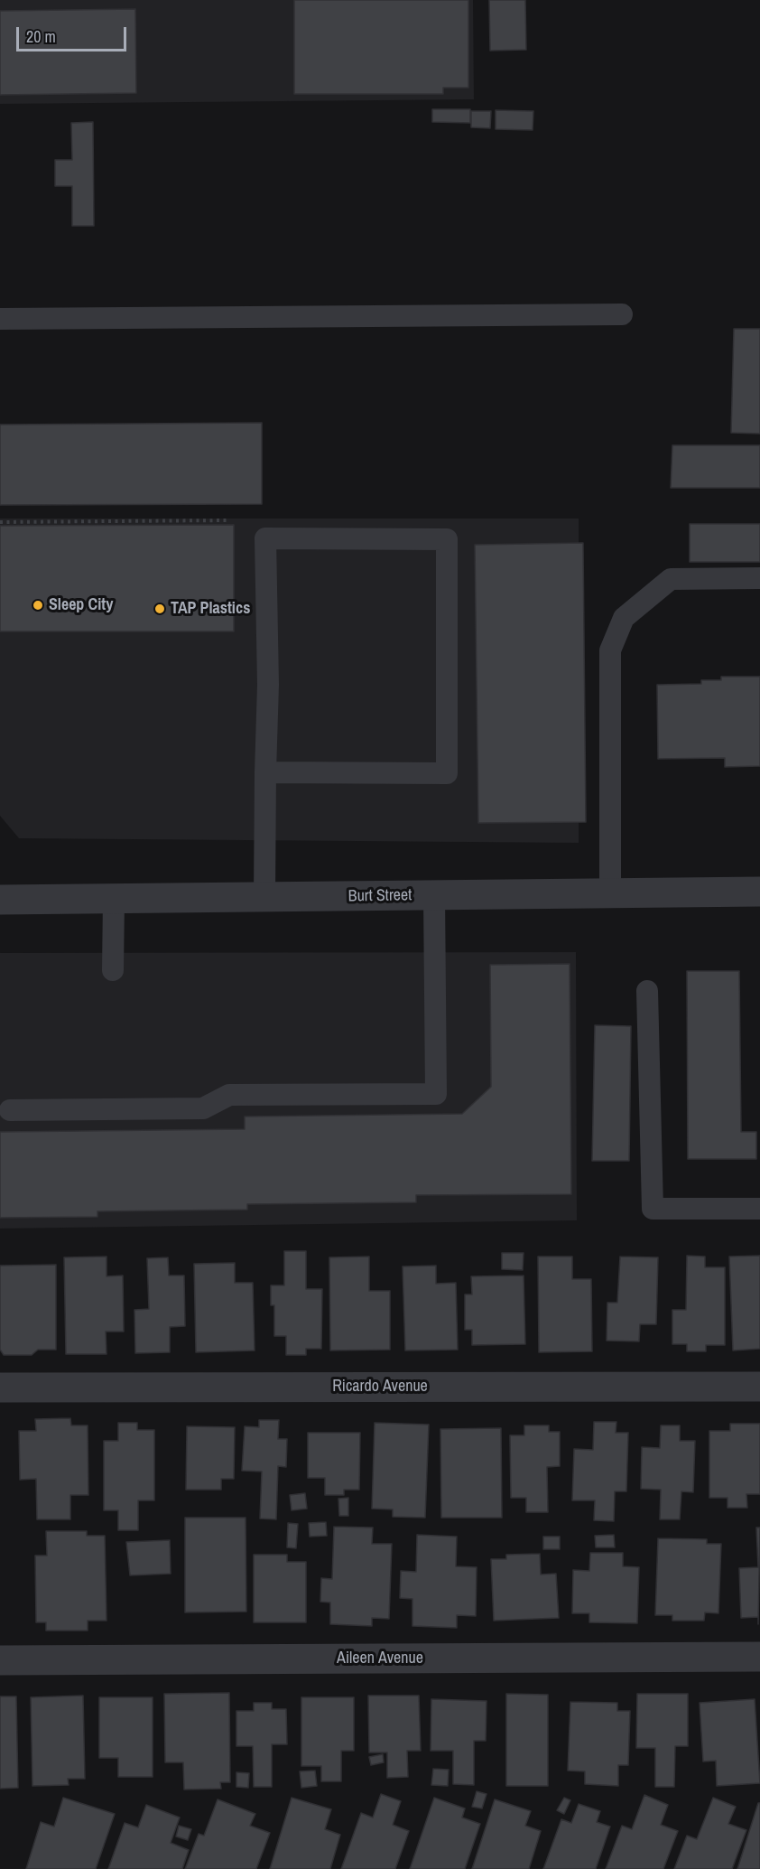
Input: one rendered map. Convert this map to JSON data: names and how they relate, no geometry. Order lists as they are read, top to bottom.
{
  "streets": {
    "street": ["Burt Street", "Ricardo Avenue", "Aileen Avenue"]
  },
  "places": ["Sleep City", "TAP Plastics"],
  "scale_bar": "20 m"
}
